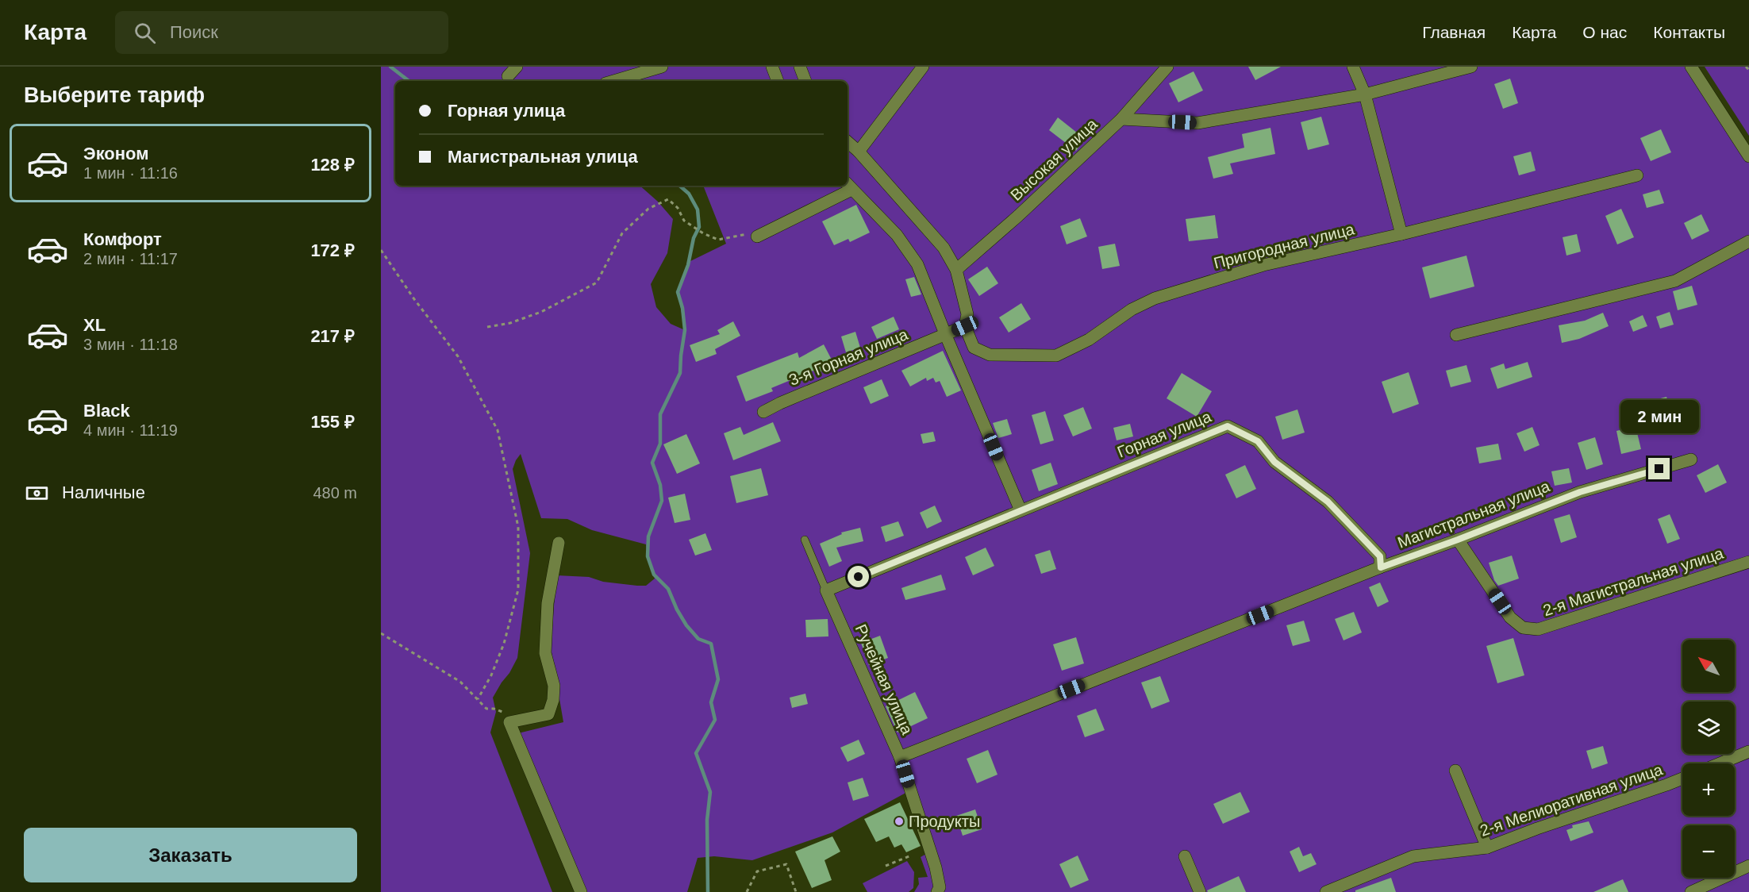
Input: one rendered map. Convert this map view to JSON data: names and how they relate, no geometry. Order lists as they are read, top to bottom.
{
  "streets": {
    "street": [
      "Высокая улица",
      "Пригородная улица",
      "3-я Горная улица",
      "Горная улица",
      "Магистральная улица",
      "2-я Магистральная улица",
      "Ручейная улица",
      "2-я Мелиоративная улица"
    ]
  },
  "crossings": [
    ["Пригородная улица", "3-я Горная улица"],
    ["Горная улица", "Магистральная улица"],
    ["Горная улица", "Ручейная улица"],
    ["Магистральная улица", "2-я Магистральная улица"],
    ["Магистральная улица", "Ручейная улица"]
  ],
  "places": ["Продукты"],
  "north": "top left",
  "page": {
    "header": "Карта",
    "search": "Поиск",
    "nav": [
      "Главная",
      "Карта",
      "О нас",
      "Контакты"
    ],
    "heading": "Выберите тариф",
    "banner": ["Горная улица", "Магистральная улица"],
    "list": [
      {
        "name": "Эконом",
        "note": "1 мин · 11:16",
        "value": "128 ₽"
      },
      {
        "name": "Комфорт",
        "note": "2 мин · 11:17",
        "value": "172 ₽"
      },
      {
        "name": "XL",
        "note": "3 мин · 11:18",
        "value": "217 ₽"
      },
      {
        "name": "Black",
        "note": "4 мин · 11:19",
        "value": "155 ₽"
      }
    ],
    "bubble": "2 мин",
    "pay": ["Наличные", "480 m"],
    "map_buttons": ["+", "−"],
    "buttons": "Заказать"
  }
}
